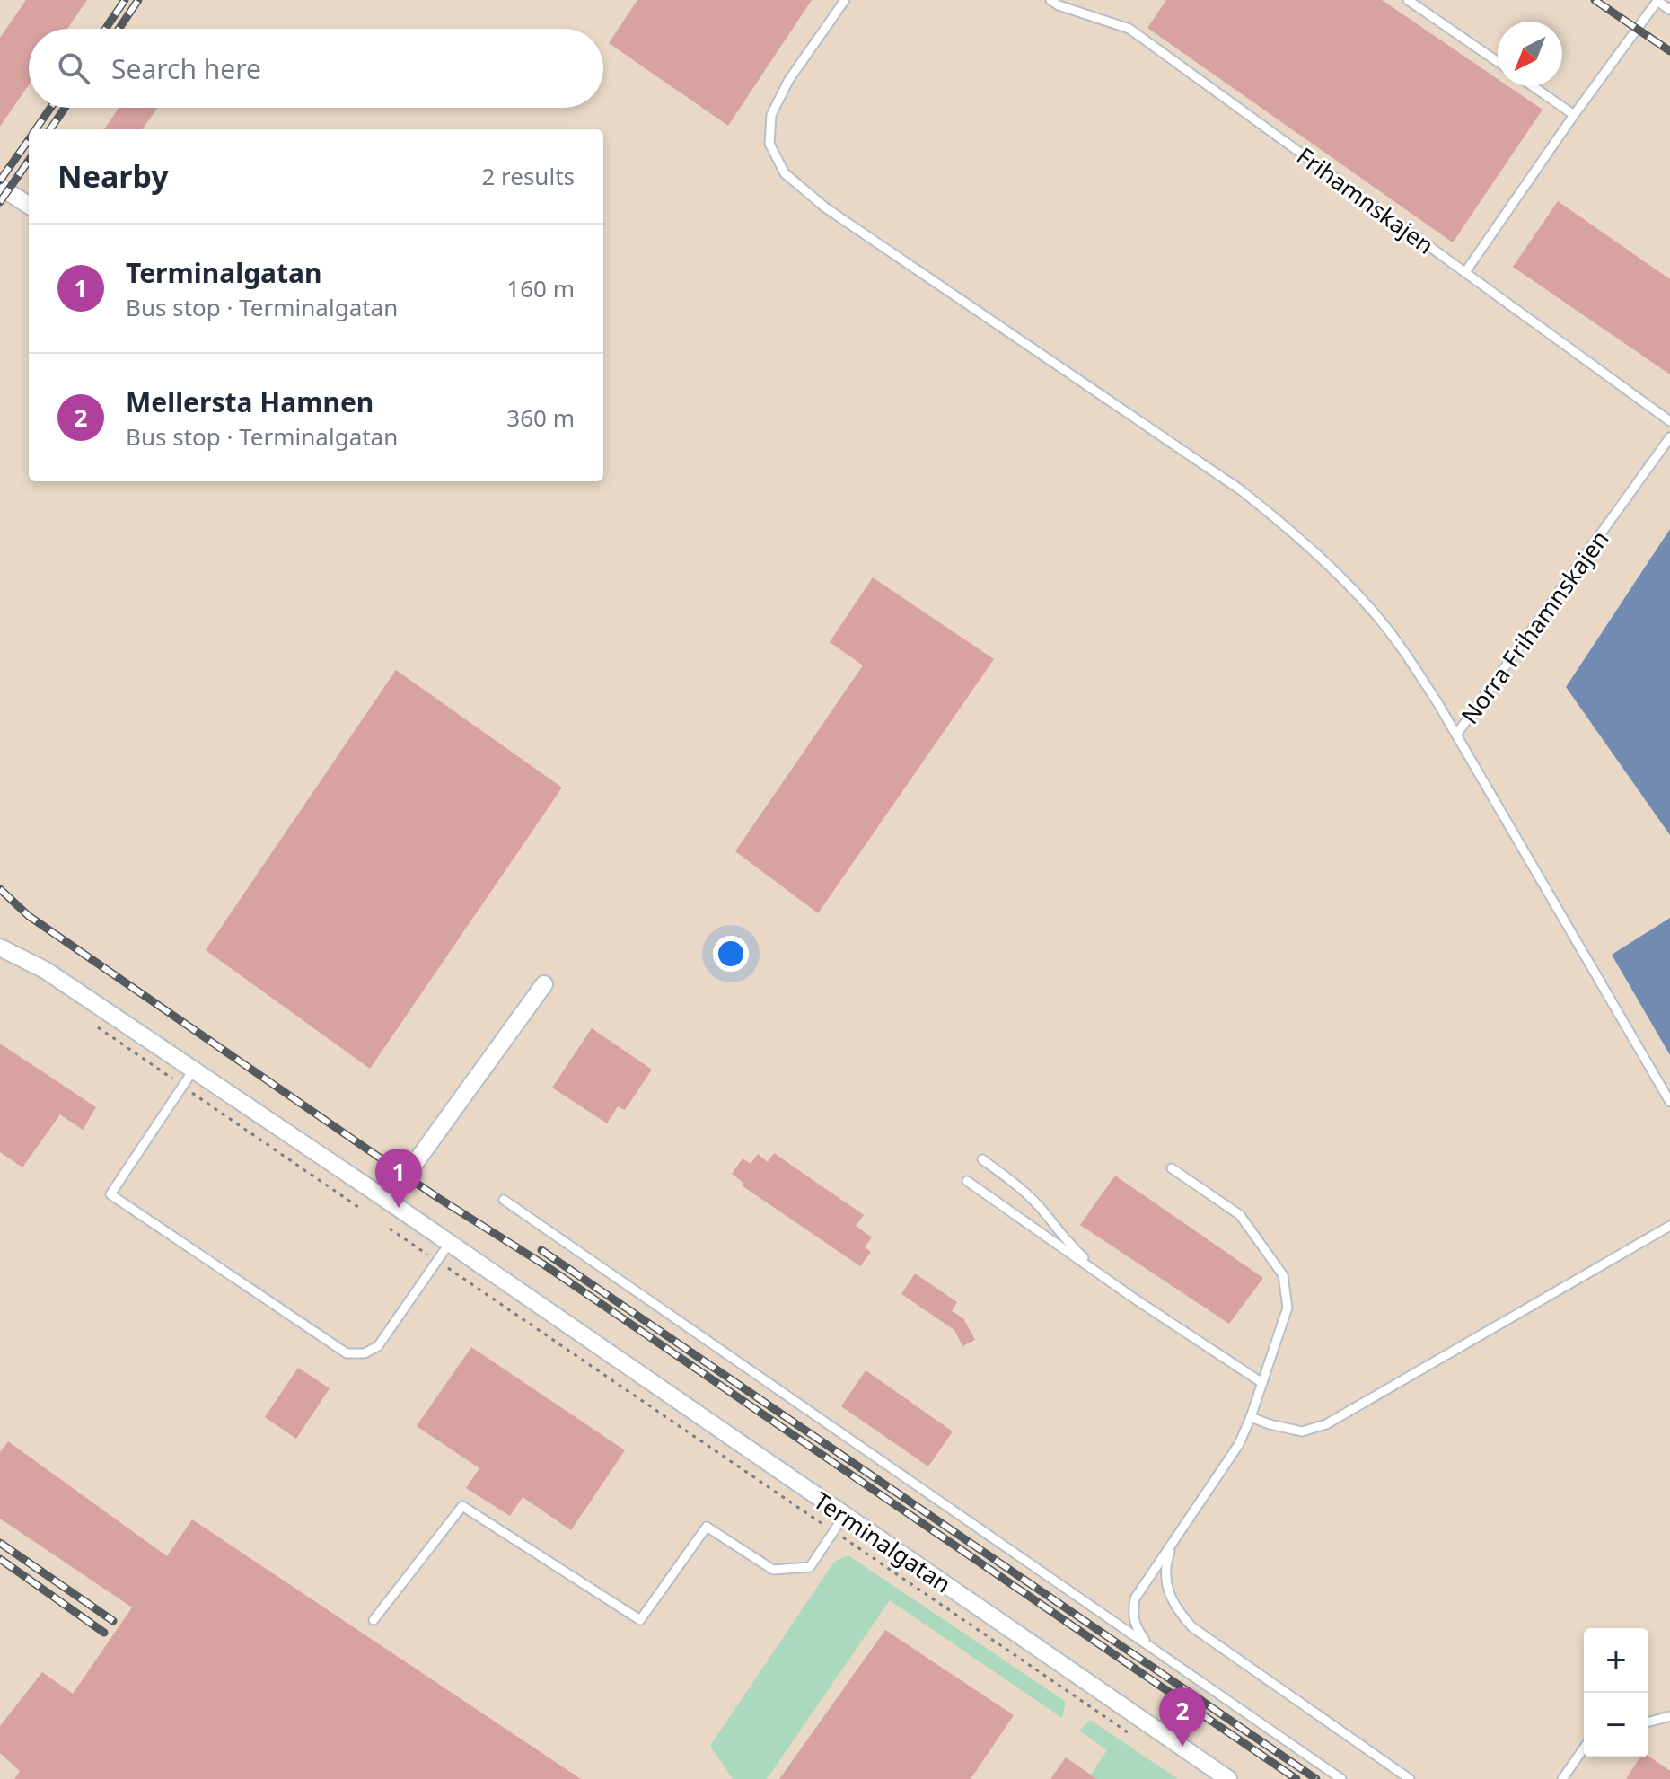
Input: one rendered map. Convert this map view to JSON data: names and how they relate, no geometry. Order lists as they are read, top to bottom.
{
  "streets": {
    "street": ["Terminalgatan"],
    "lane": ["Frihamnskajen", "Norra Frihamnskajen"]
  },
  "north": "bottom left",
  "page": {
    "search": "Search here",
    "heading": ["Nearby", "2 results"],
    "list": [
      {
        "mark": "1",
        "name": "Terminalgatan",
        "note": "Bus stop · Terminalgatan",
        "value": "160 m"
      },
      {
        "mark": "2",
        "name": "Mellersta Hamnen",
        "note": "Bus stop · Terminalgatan",
        "value": "360 m"
      }
    ],
    "pins": ["1", "2"],
    "map_buttons": ["+", "−"]
  }
}
